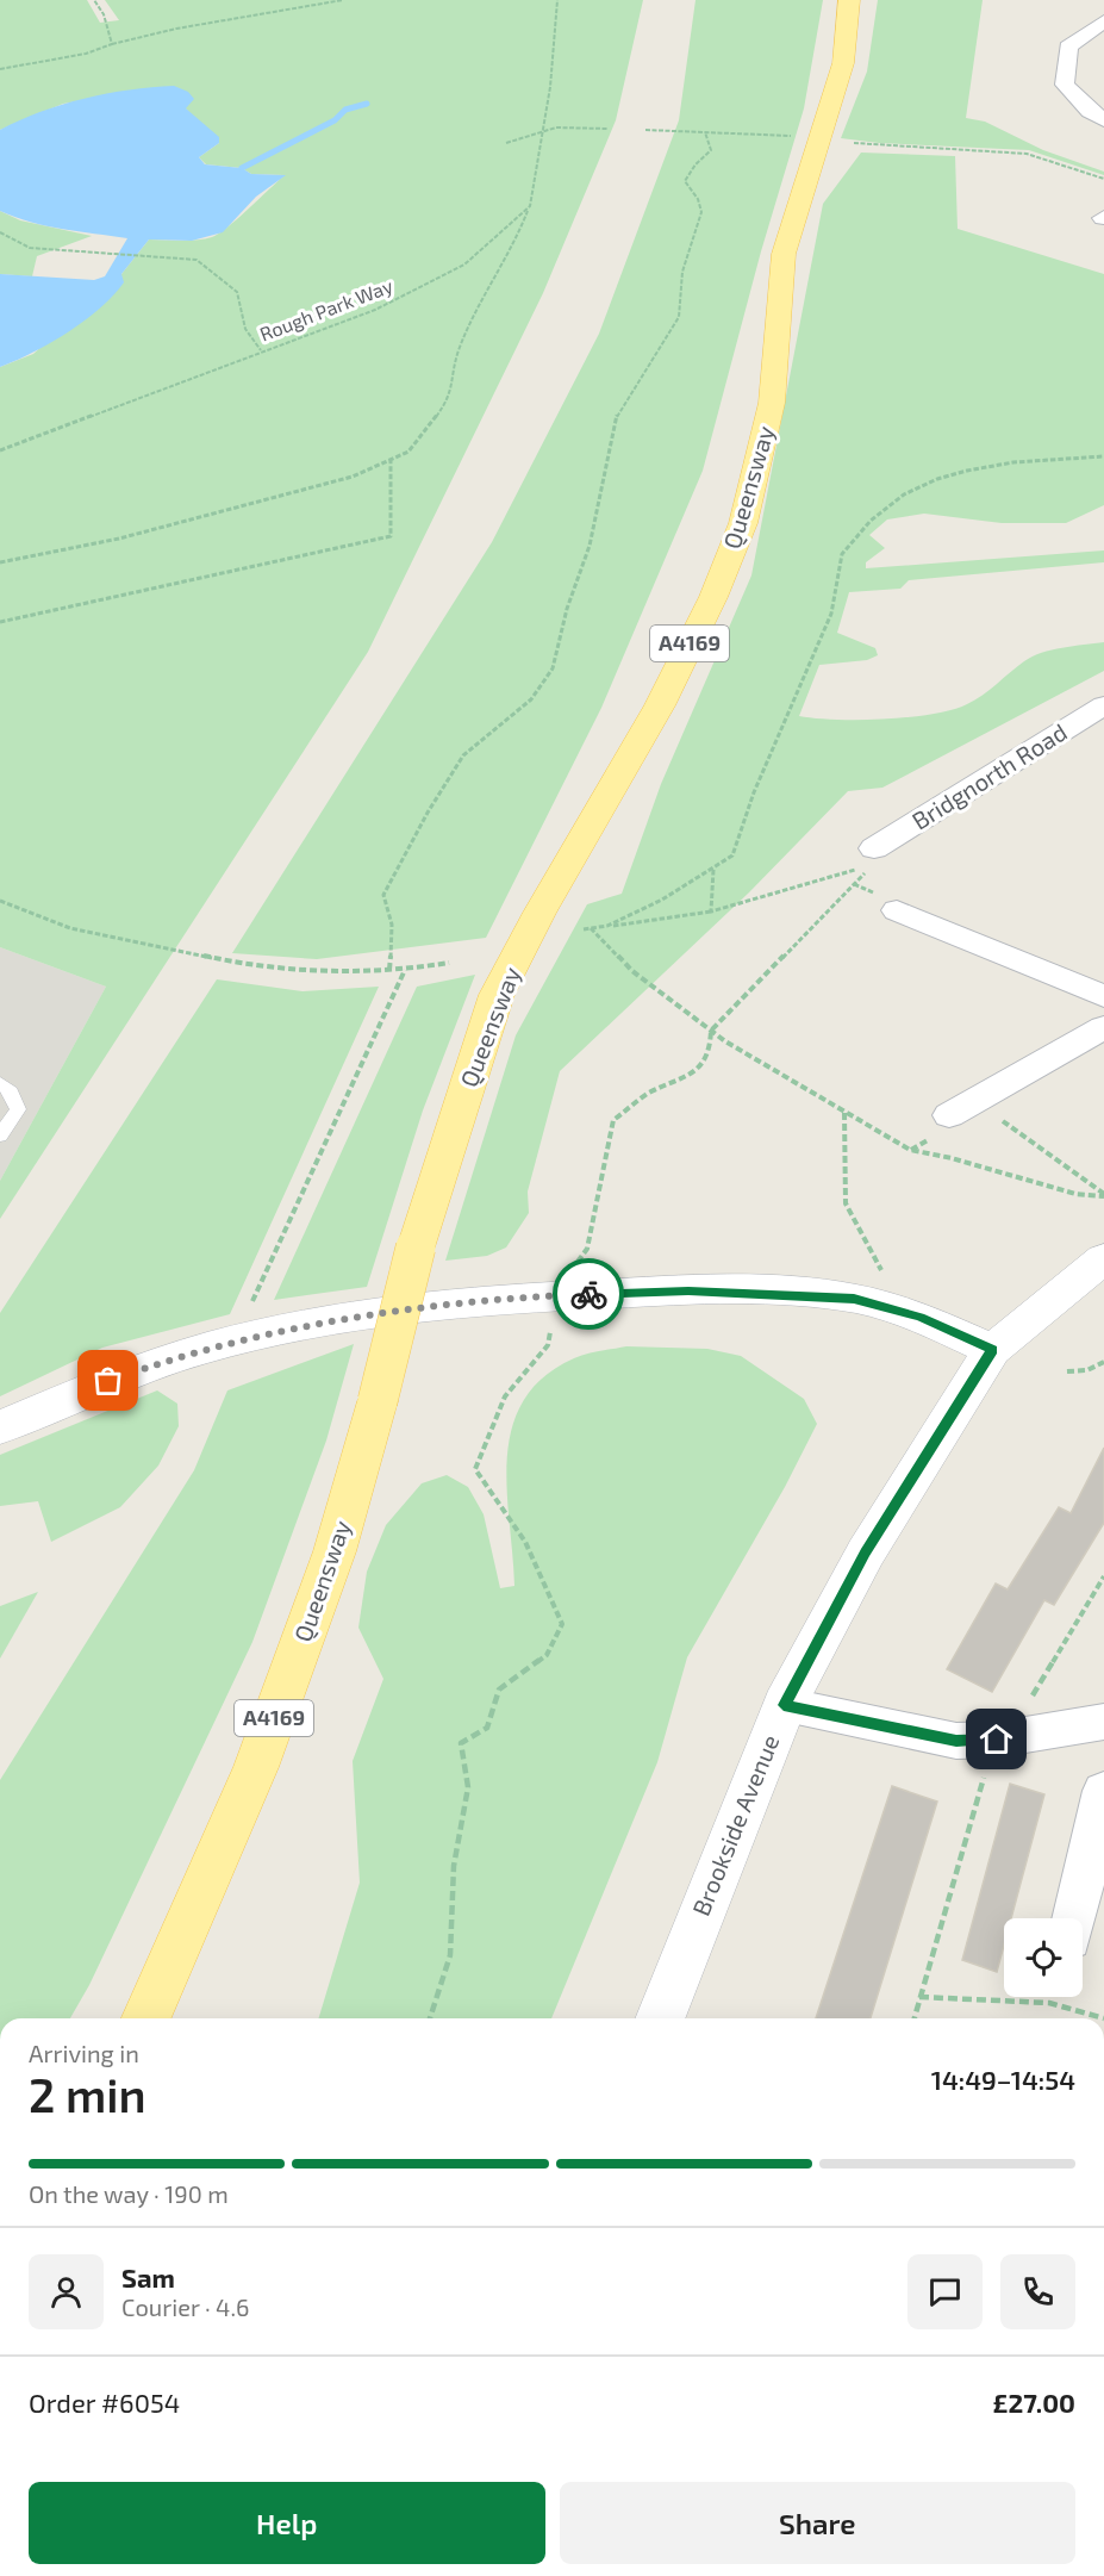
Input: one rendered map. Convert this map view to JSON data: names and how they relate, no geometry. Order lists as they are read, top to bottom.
{
  "streets": {
    "main road": ["Queensway", "A4169"],
    "street": ["Bridgnorth Road", "Brookside Avenue"],
    "path": ["Rough Park Way"]
  },
  "page": {
    "heading": ["2 min", "Arriving in", "14:49–14:54"],
    "panel": [
      "Sam",
      "Courier · 4.6",
      "Order #6054",
      "£27.00"
    ],
    "bar": "On the way · 190 m",
    "buttons": ["Help", "Share"]
  }
}
